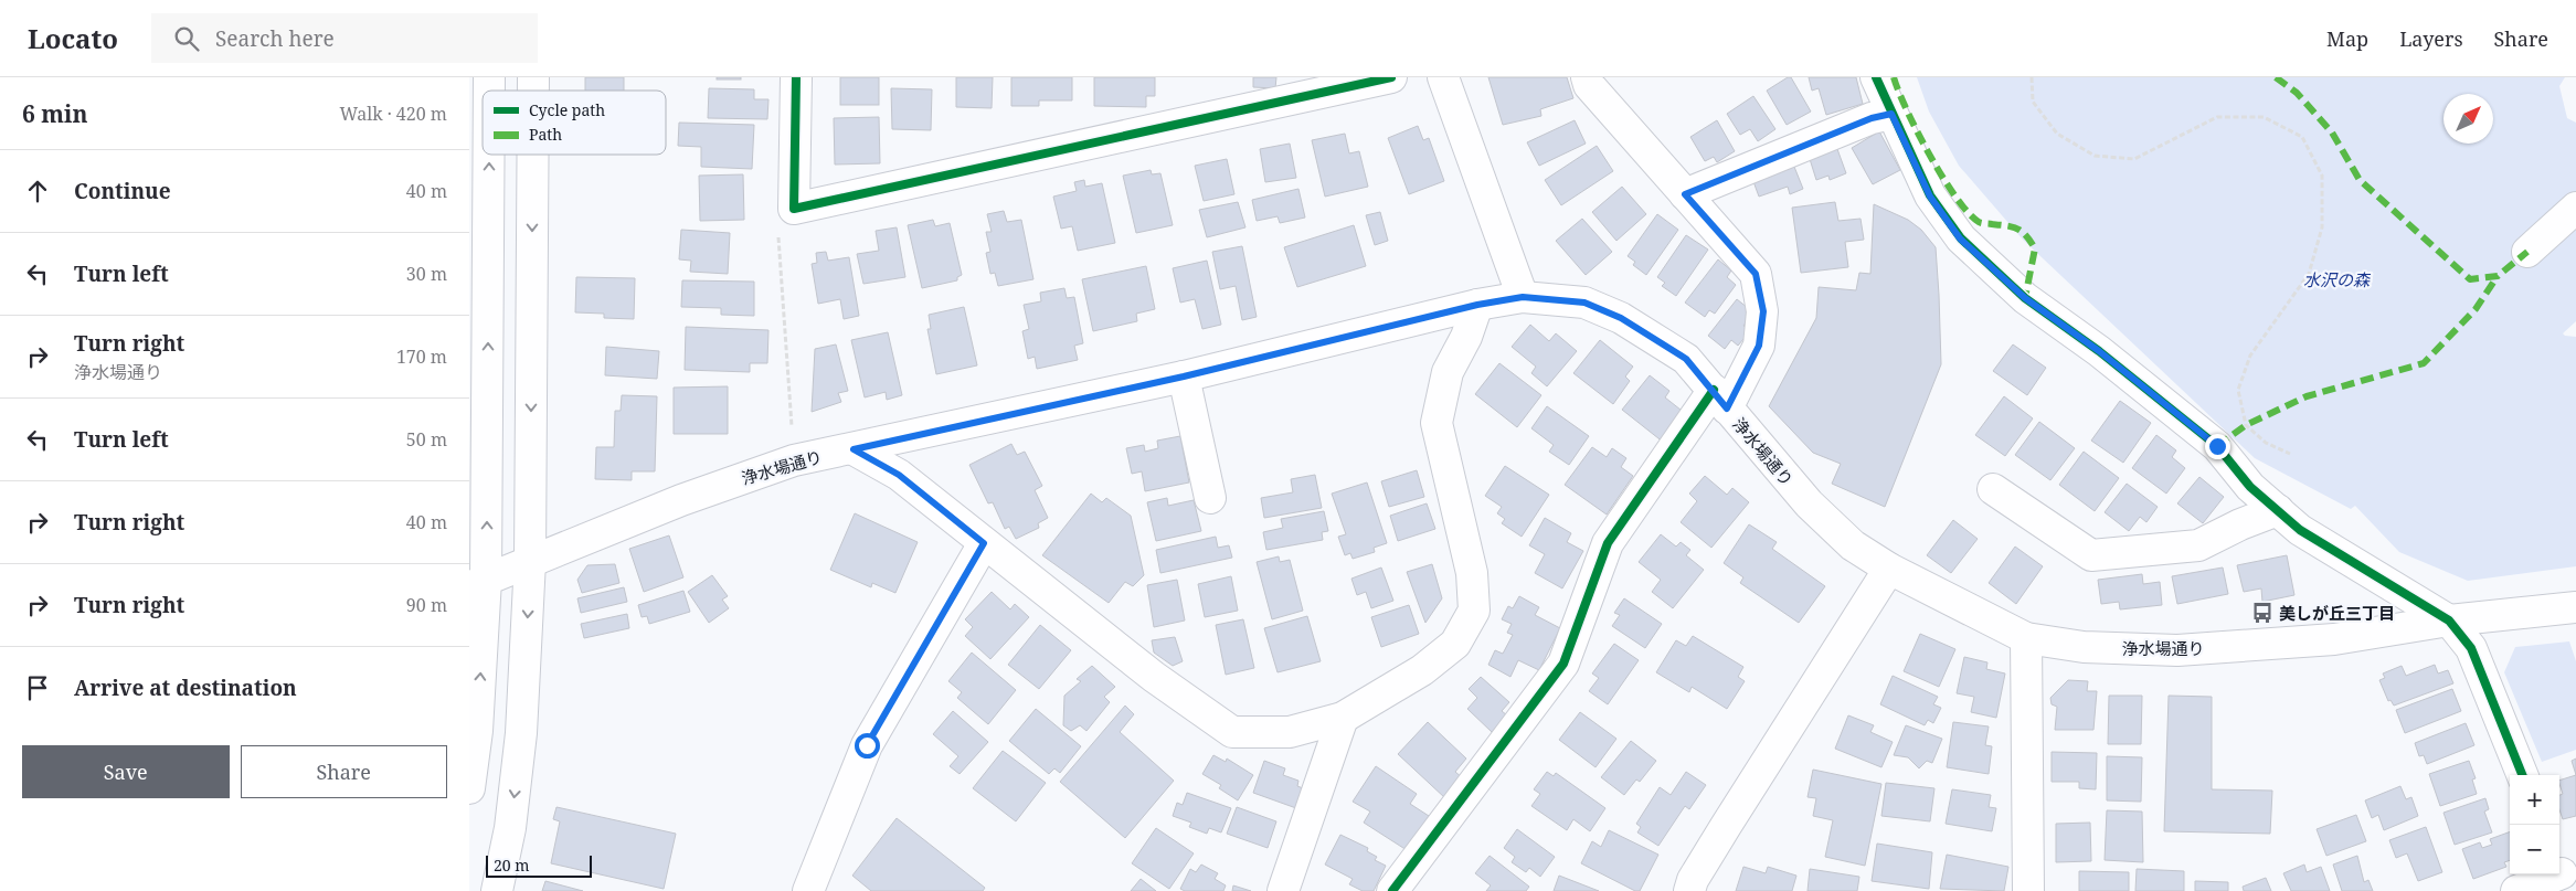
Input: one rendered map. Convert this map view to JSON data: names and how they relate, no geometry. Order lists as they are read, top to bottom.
{
  "streets": {
    "street": ["浄水場通り"]
  },
  "parks": ["水沢の森"],
  "places": {
    "bus stop": ["美しが丘三丁目"]
  },
  "legend": ["Cycle path", "Path"],
  "scale_bar": "20 m",
  "north": "top right",
  "page": {
    "header": "Locato",
    "search": "Search here",
    "nav": ["Map", "Layers", "Share"],
    "heading": ["6 min", "Walk · 420 m"],
    "list": [
      ["Continue", "40 m"],
      ["Turn left", "30 m"],
      ["Turn right", "浄水場通り", "170 m"],
      ["Turn left", "50 m"],
      ["Turn right", "40 m"],
      ["Turn right", "90 m"],
      "Arrive at destination"
    ],
    "buttons": ["Save", "Share"],
    "map_buttons": ["+", "−"],
    "scale": "20 m"
  }
}
